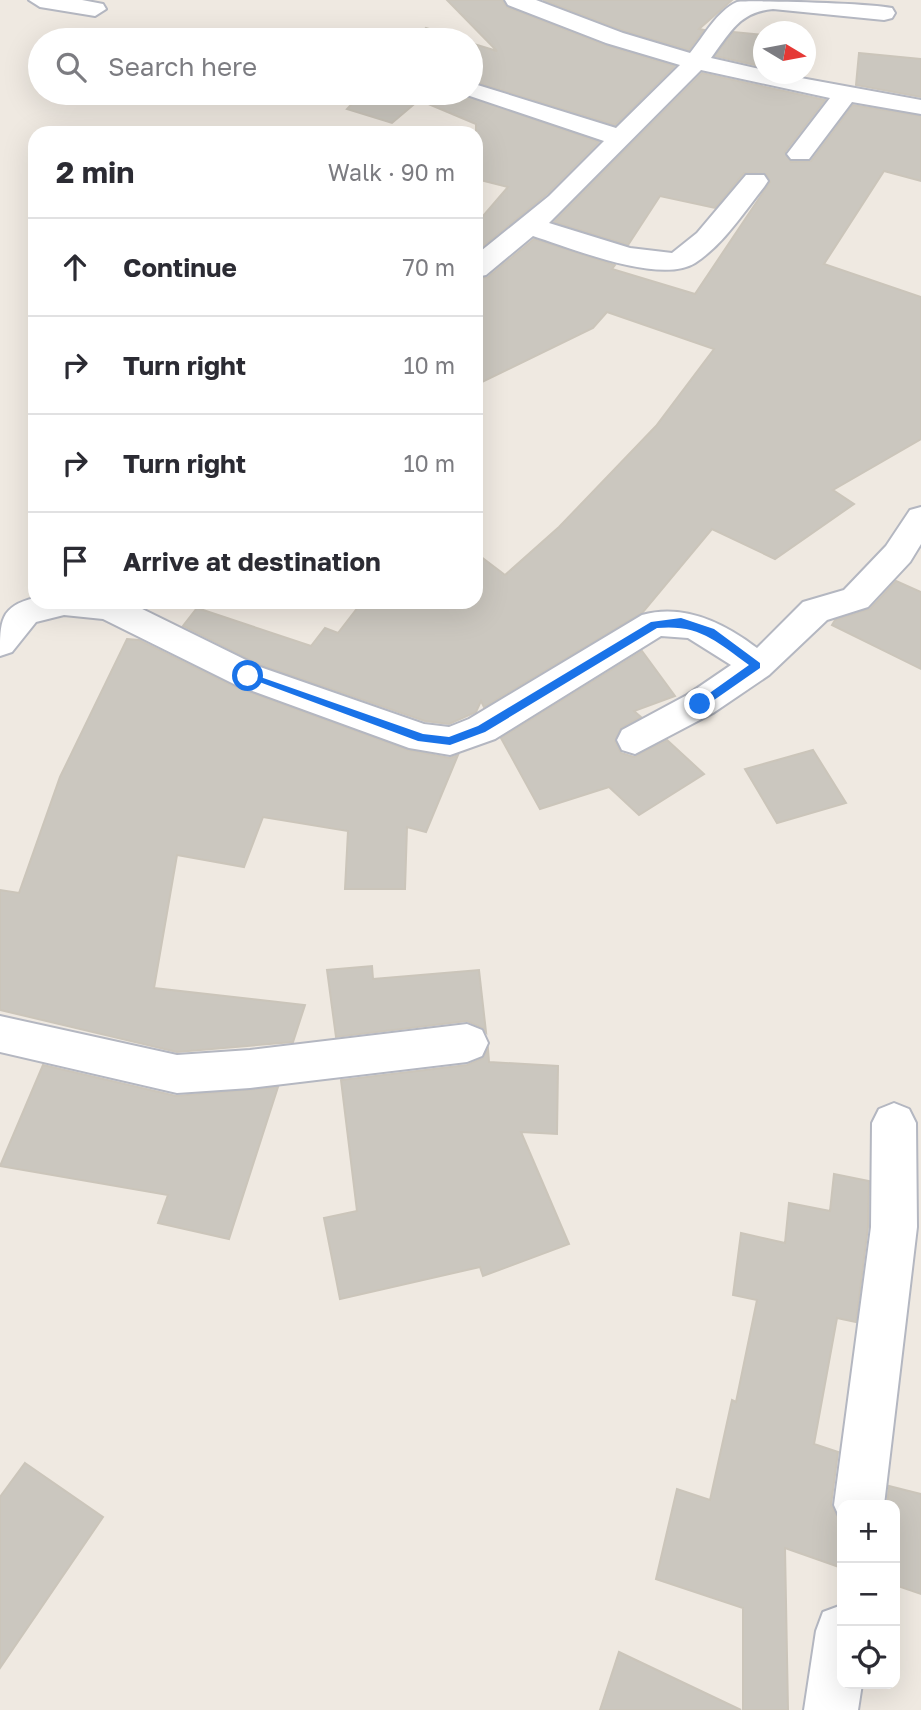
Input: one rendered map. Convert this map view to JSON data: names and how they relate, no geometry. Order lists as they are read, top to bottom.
{
  "north": "right",
  "page": {
    "search": "Search here",
    "heading": ["2 min", "Walk · 90 m"],
    "list": [
      ["Continue", "70 m"],
      ["Turn right", "10 m"],
      ["Turn right", "10 m"],
      "Arrive at destination"
    ],
    "map_buttons": ["+", "−"]
  }
}
